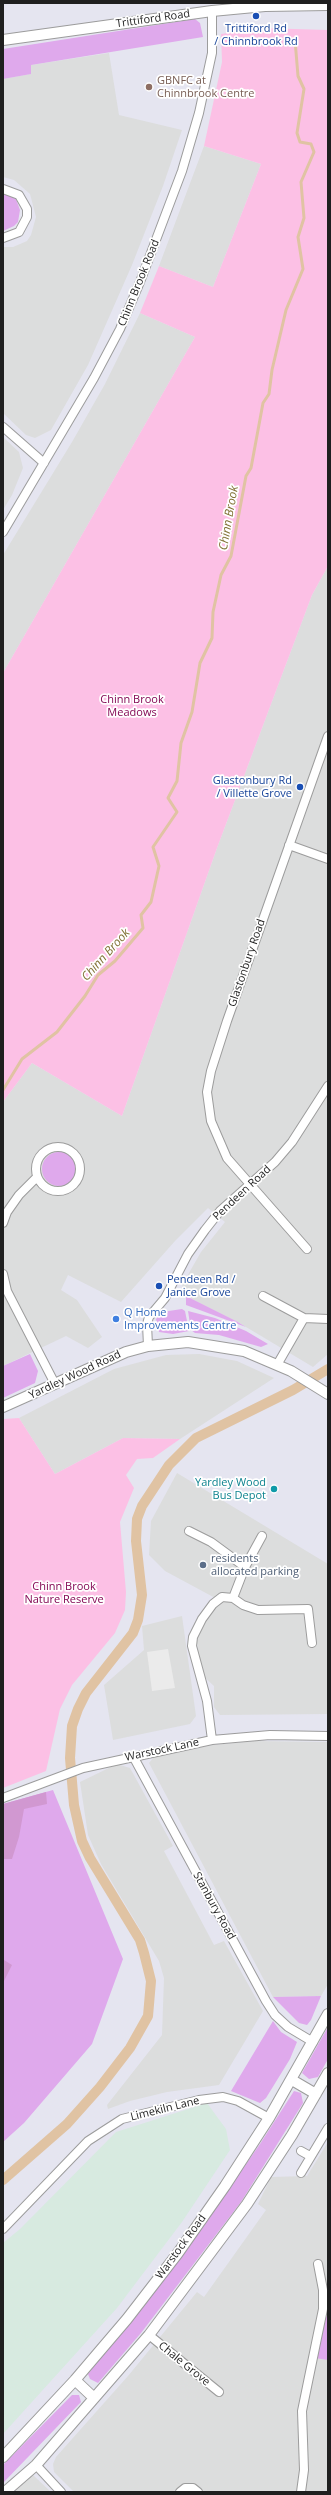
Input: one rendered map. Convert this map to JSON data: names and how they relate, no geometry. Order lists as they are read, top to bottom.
{
  "streets": {
    "street": [
      "Trittiford Road",
      "Chinn Brook Road",
      "Glastonbury Road",
      "Pendeen Road",
      "Yardley Wood Road",
      "Warstock Lane",
      "Stanbury Road",
      "Limekiln Lane",
      "Warstock Road",
      "Chale Grove"
    ]
  },
  "crossings": [
    ["Trittiford Road", "Chinn Brook Road"],
    ["Glastonbury Road", "Pendeen Road"],
    ["Pendeen Road", "Yardley Wood Road"],
    ["Warstock Lane", "Stanbury Road"],
    ["Stanbury Road", "Warstock Road"],
    ["Limekiln Lane", "Warstock Road"]
  ],
  "water": ["Chinn Brook"],
  "parks": ["Chinn Brook Meadows", "Chinn Brook Nature Reserve"],
  "places": [
    "Trittiford Rd / Chinnbrook Rd",
    "GBNFC at Chinnbrook Centre",
    "Glastonbury Rd / Villette Grove",
    "Pendeen Rd / Janice Grove",
    "Q Home Improvements Centre",
    "Yardley Wood Bus Depot",
    "residents allocated parking"
  ]
}
